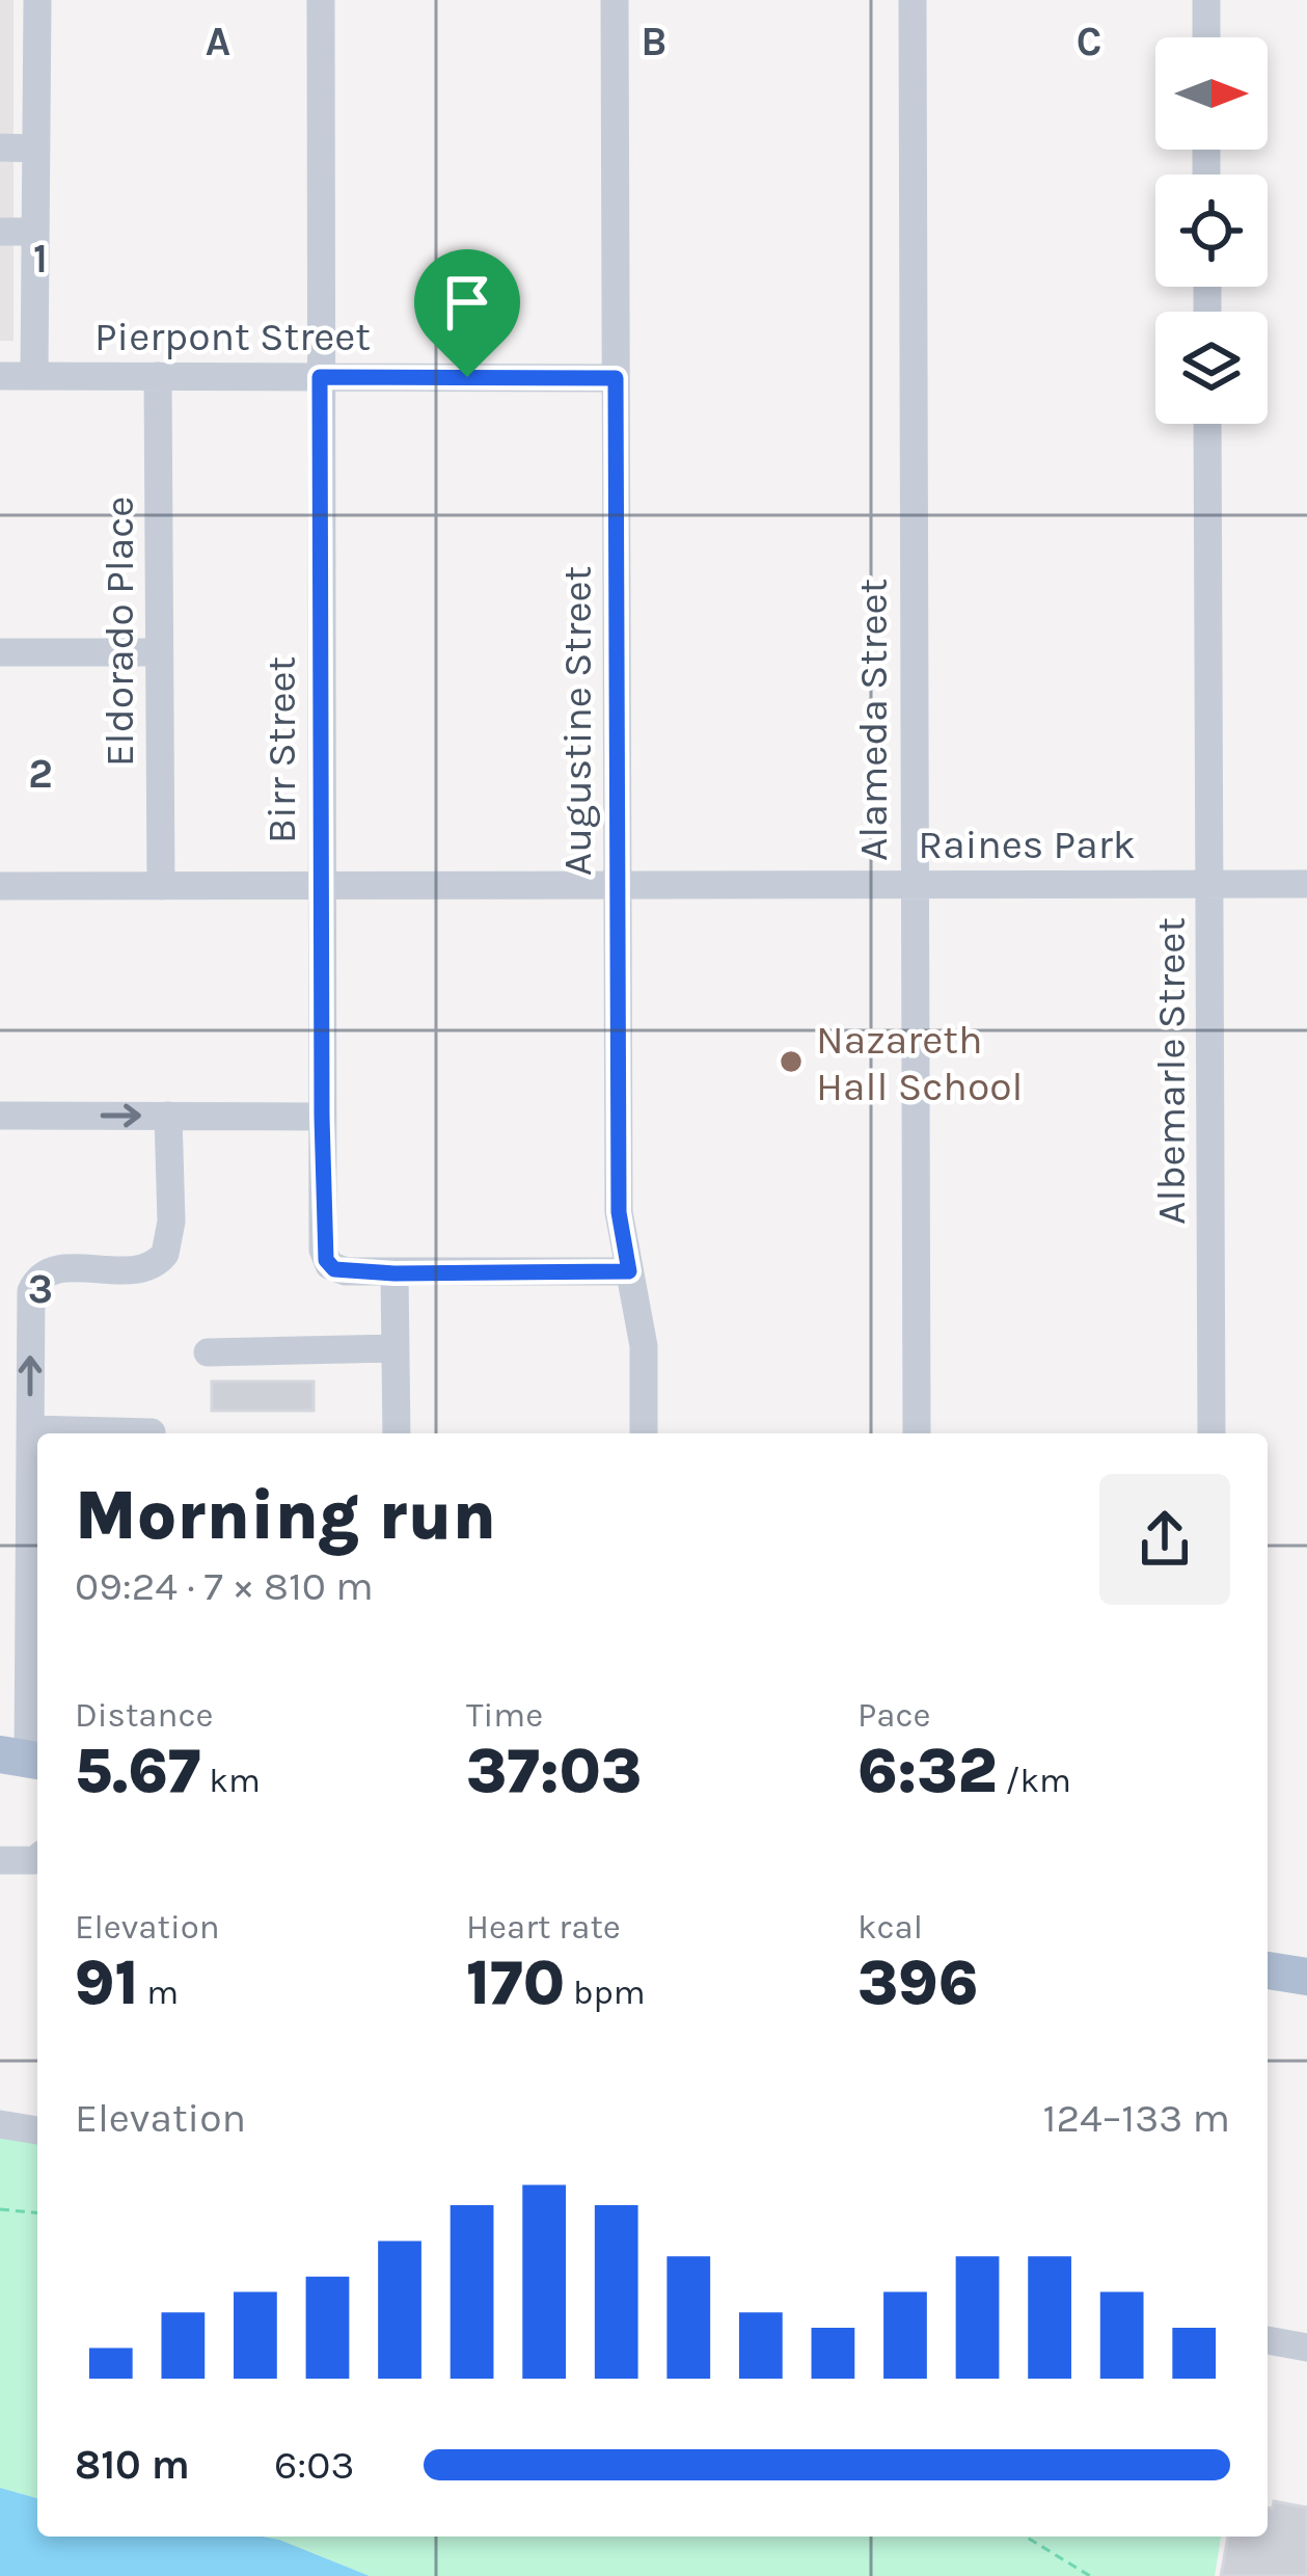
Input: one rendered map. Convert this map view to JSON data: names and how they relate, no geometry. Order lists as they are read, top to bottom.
{
  "streets": {
    "street": [
      "Pierpont Street",
      "Eldorado Place",
      "Alameda Street",
      "Augustine Street",
      "Birr Street",
      "Raines Park",
      "Albemarle Street"
    ]
  },
  "crossings": [
    ["Pierpont Street", "Eldorado Place"],
    ["Pierpont Street", "Augustine Street"],
    ["Pierpont Street", "Birr Street"],
    ["Eldorado Place", "Raines Park"],
    ["Alameda Street", "Raines Park"],
    ["Augustine Street", "Raines Park"],
    ["Birr Street", "Raines Park"],
    ["Raines Park", "Albemarle Street"]
  ],
  "places": ["Nazareth Hall School"],
  "north": "right",
  "page": {
    "heading": ["Morning run", "09:24 · 7 × 810 m"],
    "stats": [
      ["Distance", "5.67 km"],
      ["Time", "37:03"],
      ["Pace", "6:32 /km"],
      ["Elevation", "91 m"],
      ["Heart rate", "170 bpm"],
      ["kcal", "396"]
    ],
    "chart": ["Elevation", "124–133 m"],
    "list": [
      {
        "name": "810 m",
        "note": "6:03"
      }
    ]
  },
  "grid": {
    "columns": ["A", "B", "C"],
    "rows": ["1", "2", "3"]
  }
}
